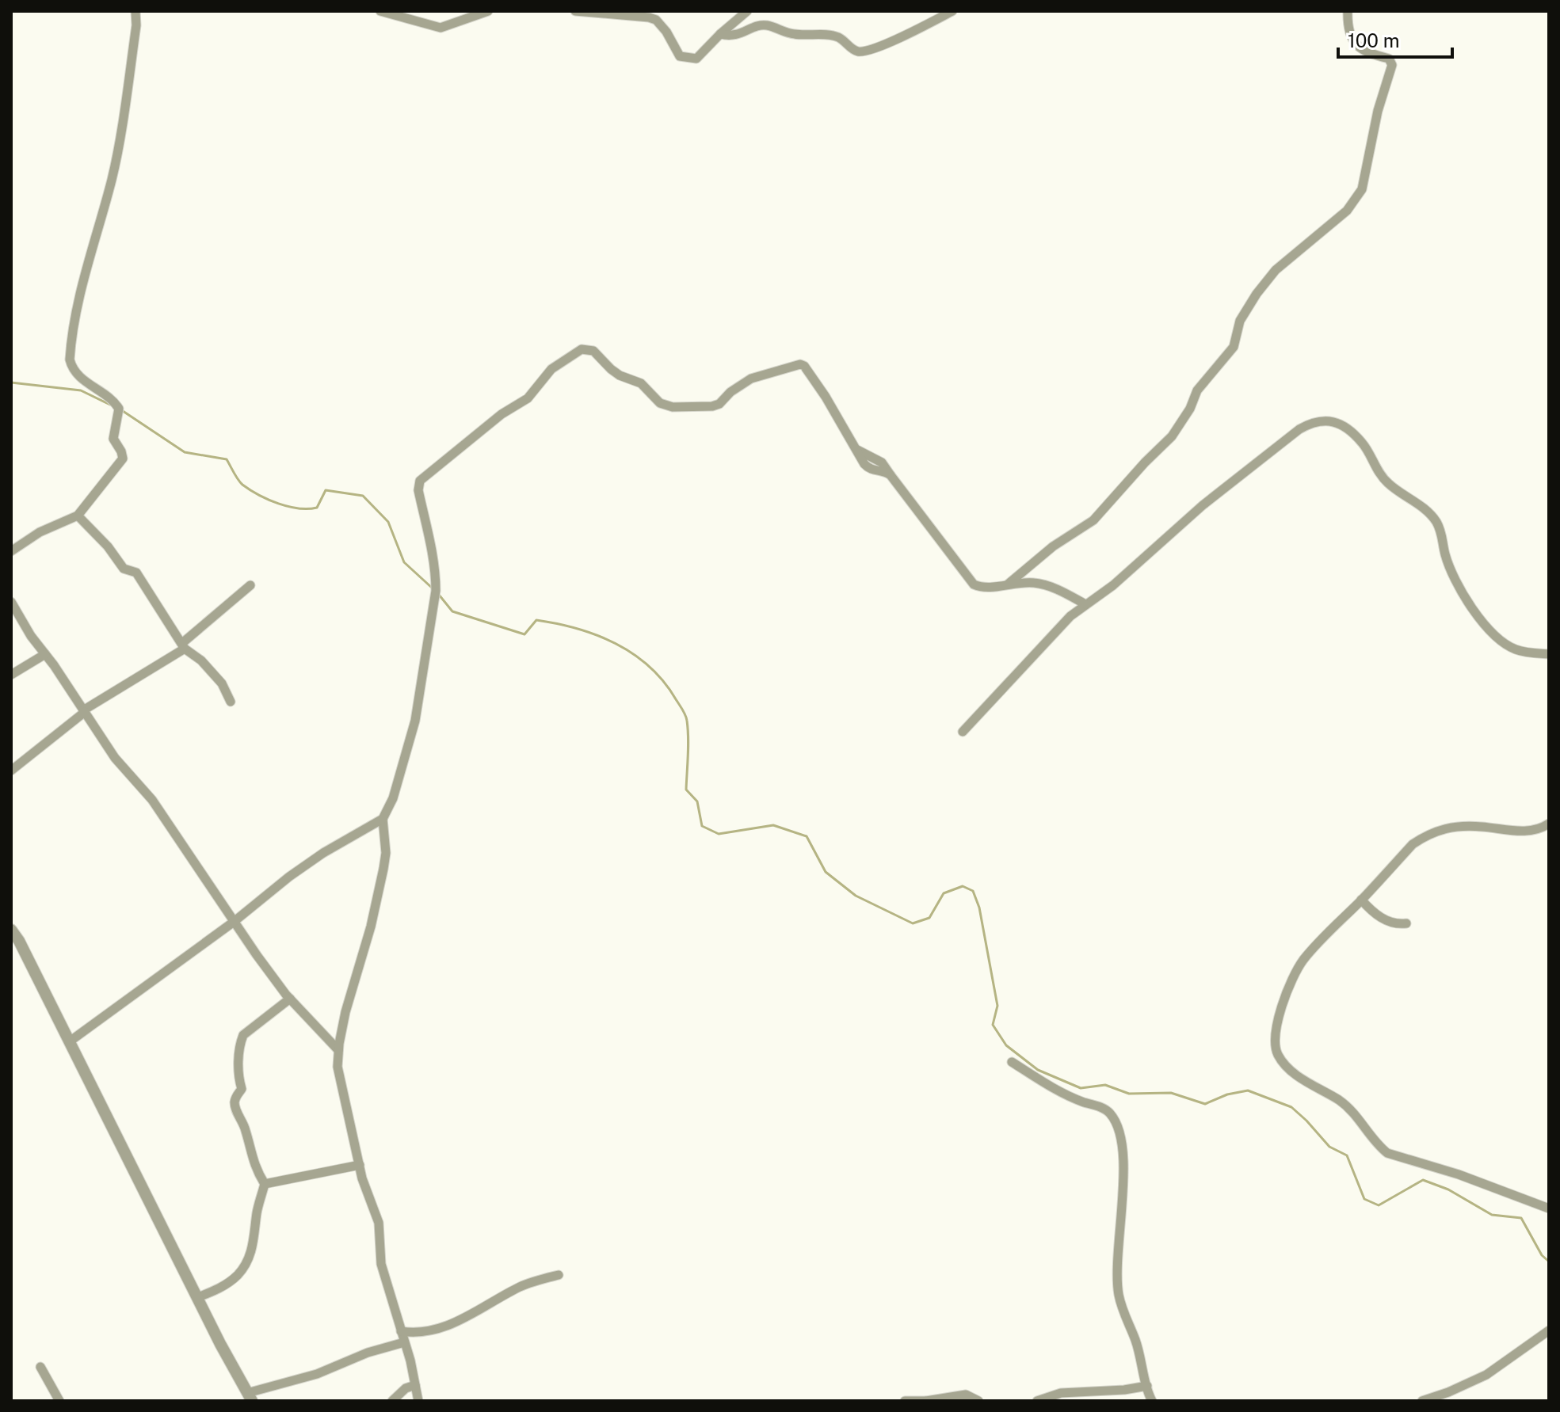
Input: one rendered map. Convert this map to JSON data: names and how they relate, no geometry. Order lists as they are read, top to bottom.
{
  "scale_bar": "100 m"
}
